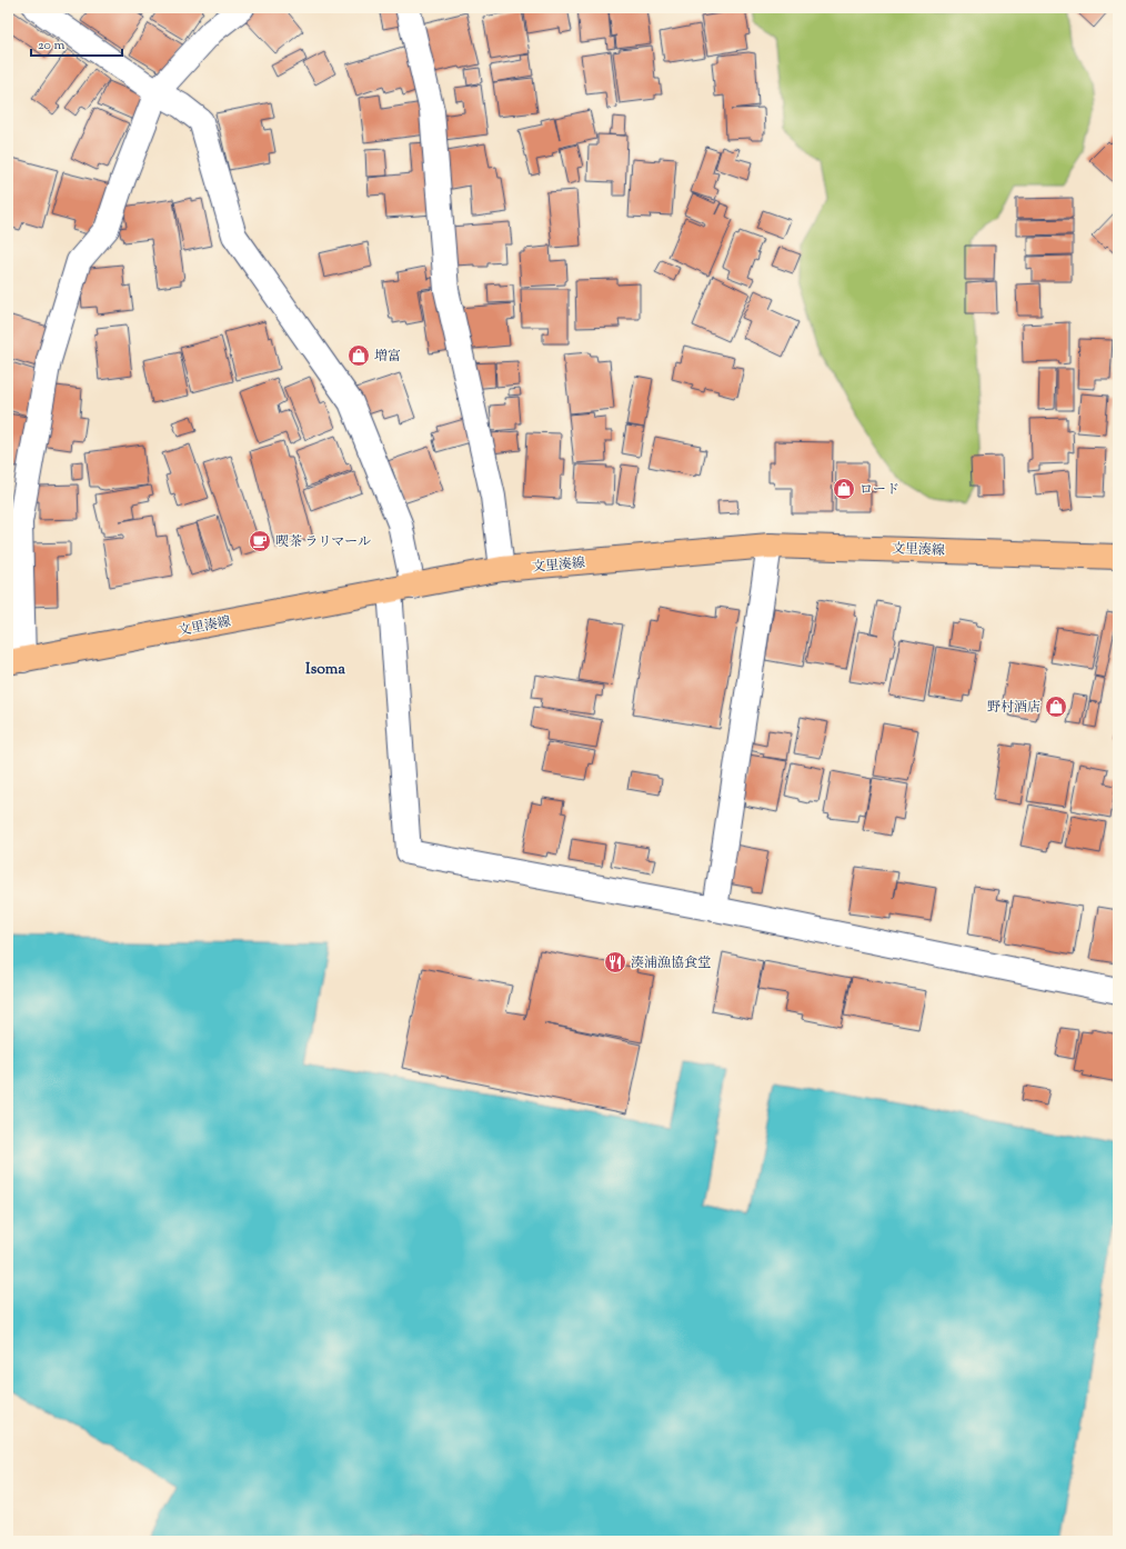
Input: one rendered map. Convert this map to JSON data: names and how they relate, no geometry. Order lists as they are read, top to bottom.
{
  "streets": {
    "main road": ["文里湊線"]
  },
  "districts": ["Isoma"],
  "places": {
    "shop": ["増富", "ロード", "野村酒店"],
    "cafe": ["喫茶 ラリマール"],
    "restaurant": ["湊浦漁協食堂"]
  },
  "scale_bar": "20 m"
}
